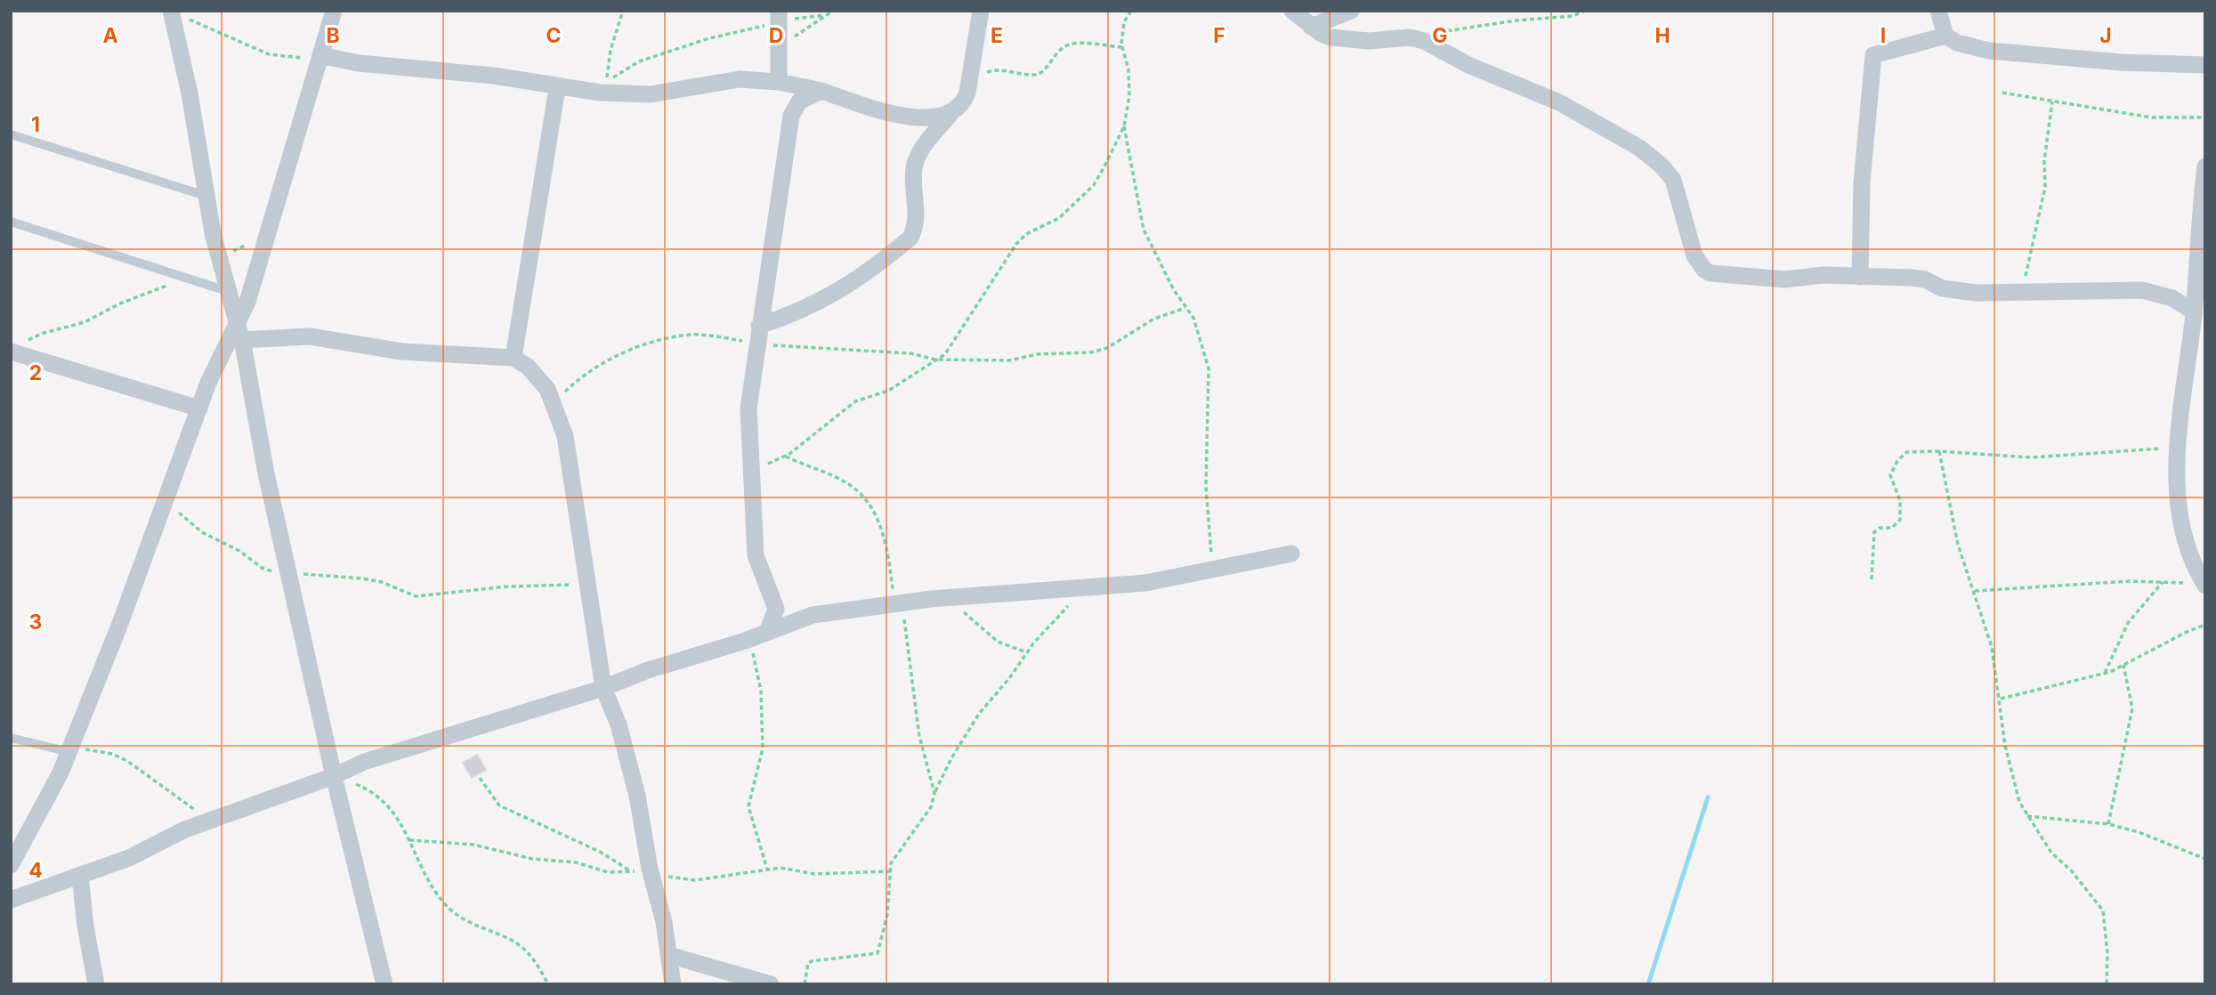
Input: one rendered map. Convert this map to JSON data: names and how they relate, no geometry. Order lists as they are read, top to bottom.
{
  "grid": {
    "columns": [
      "A",
      "B",
      "C",
      "D",
      "E",
      "F",
      "G",
      "H",
      "I",
      "J"
    ],
    "rows": [
      "1",
      "2",
      "3",
      "4"
    ]
  }
}
